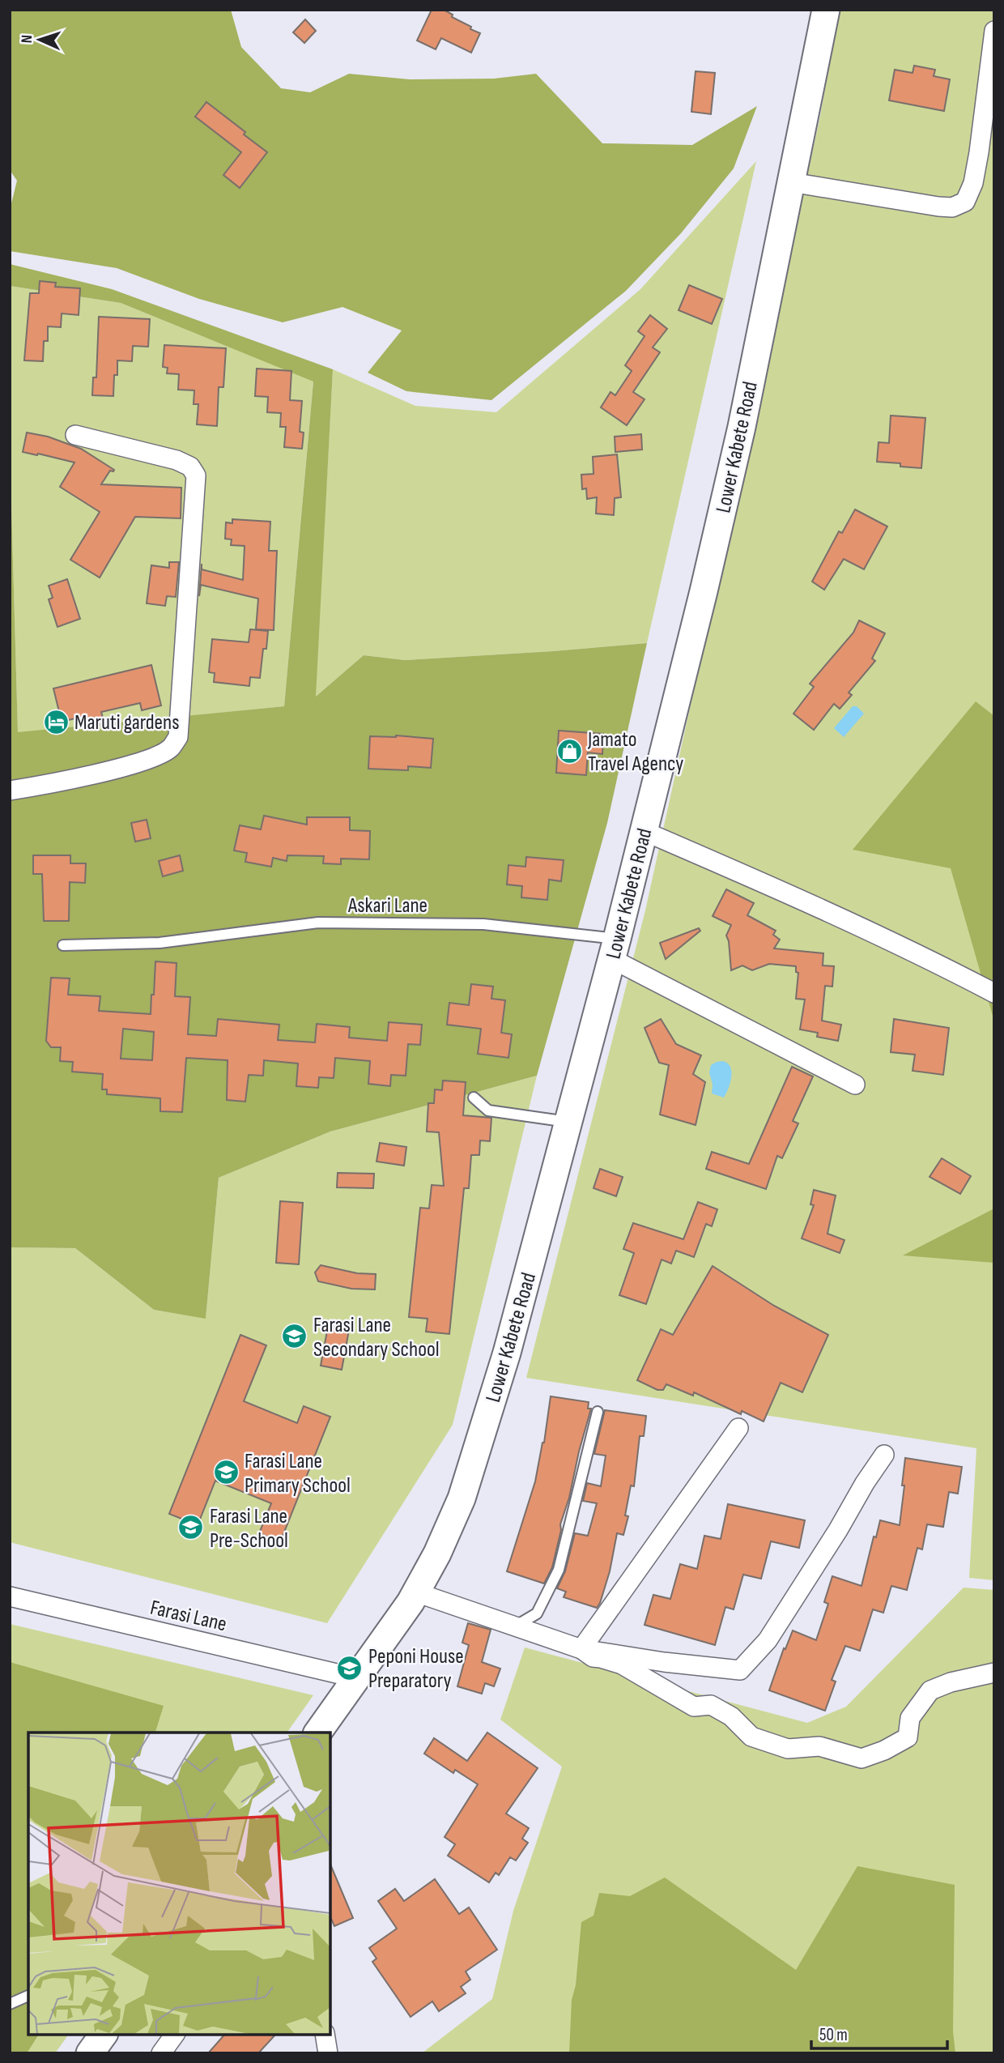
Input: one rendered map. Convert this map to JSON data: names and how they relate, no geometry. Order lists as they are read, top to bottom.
{
  "streets": {
    "main road": ["Lower Kabete Road"],
    "street": ["Farasi Lane"],
    "lane": ["Askari Lane"]
  },
  "crossings": [
    ["Lower Kabete Road", "Askari Lane"],
    ["Lower Kabete Road", "Farasi Lane"]
  ],
  "places": {
    "hotel": ["Maruti gardens"],
    "shop": ["Jamato Travel Agency"],
    "school or university": [
      "Farasi Lane Secondary School",
      "Farasi Lane Primary School",
      "Farasi Lane Pre-School",
      "Peponi House Preparatory"
    ]
  },
  "scale_bar": "50 m",
  "north": "left"
}
